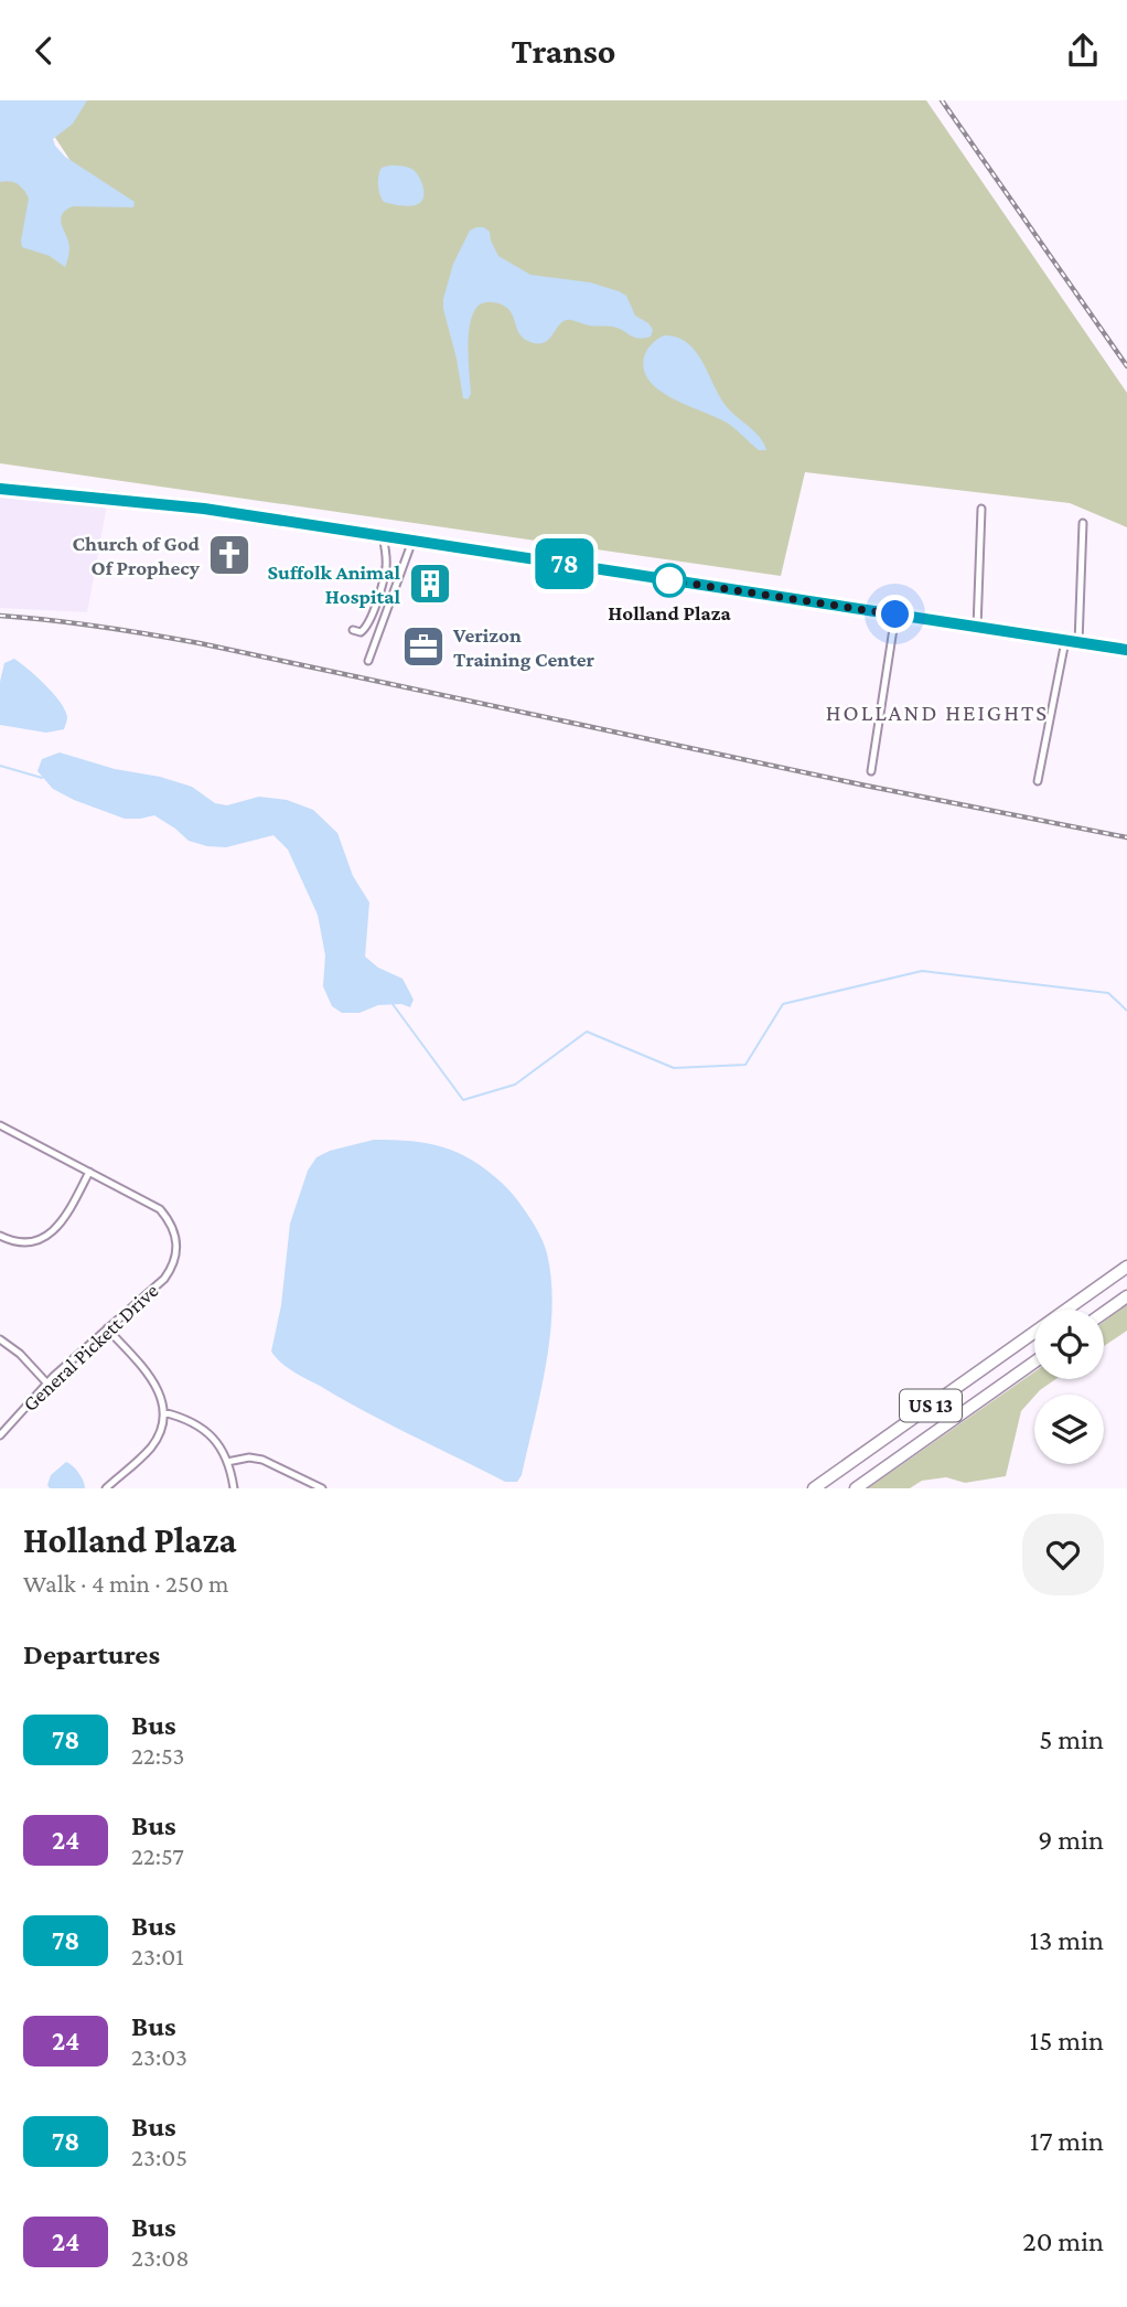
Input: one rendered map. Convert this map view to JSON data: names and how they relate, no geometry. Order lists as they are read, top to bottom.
{
  "streets": {
    "highway": ["US 13"],
    "street": ["General Pickett Drive"]
  },
  "districts": ["HOLLAND HEIGHTS"],
  "places": {
    "church": ["Church of God Of Prophecy"],
    "other": ["Holland Plaza"],
    "building": ["Suffolk Animal Hospital"],
    "office": ["Verizon Training Center"]
  },
  "lines": ["bus line 78"],
  "page": {
    "header": "Transo",
    "on_map": "78",
    "heading": [
      ["Holland Plaza", "Walk · 4 min · 250 m"],
      "Departures"
    ],
    "list": [
      {
        "mark": "78",
        "name": "Bus",
        "note": "22:53",
        "value": "5 min"
      },
      {
        "mark": "24",
        "name": "Bus",
        "note": "22:57",
        "value": "9 min"
      },
      {
        "mark": "78",
        "name": "Bus",
        "note": "23:01",
        "value": "13 min"
      },
      {
        "mark": "24",
        "name": "Bus",
        "note": "23:03",
        "value": "15 min"
      },
      {
        "mark": "78",
        "name": "Bus",
        "note": "23:05",
        "value": "17 min"
      },
      {
        "mark": "24",
        "name": "Bus",
        "note": "23:08",
        "value": "20 min"
      }
    ]
  }
}
